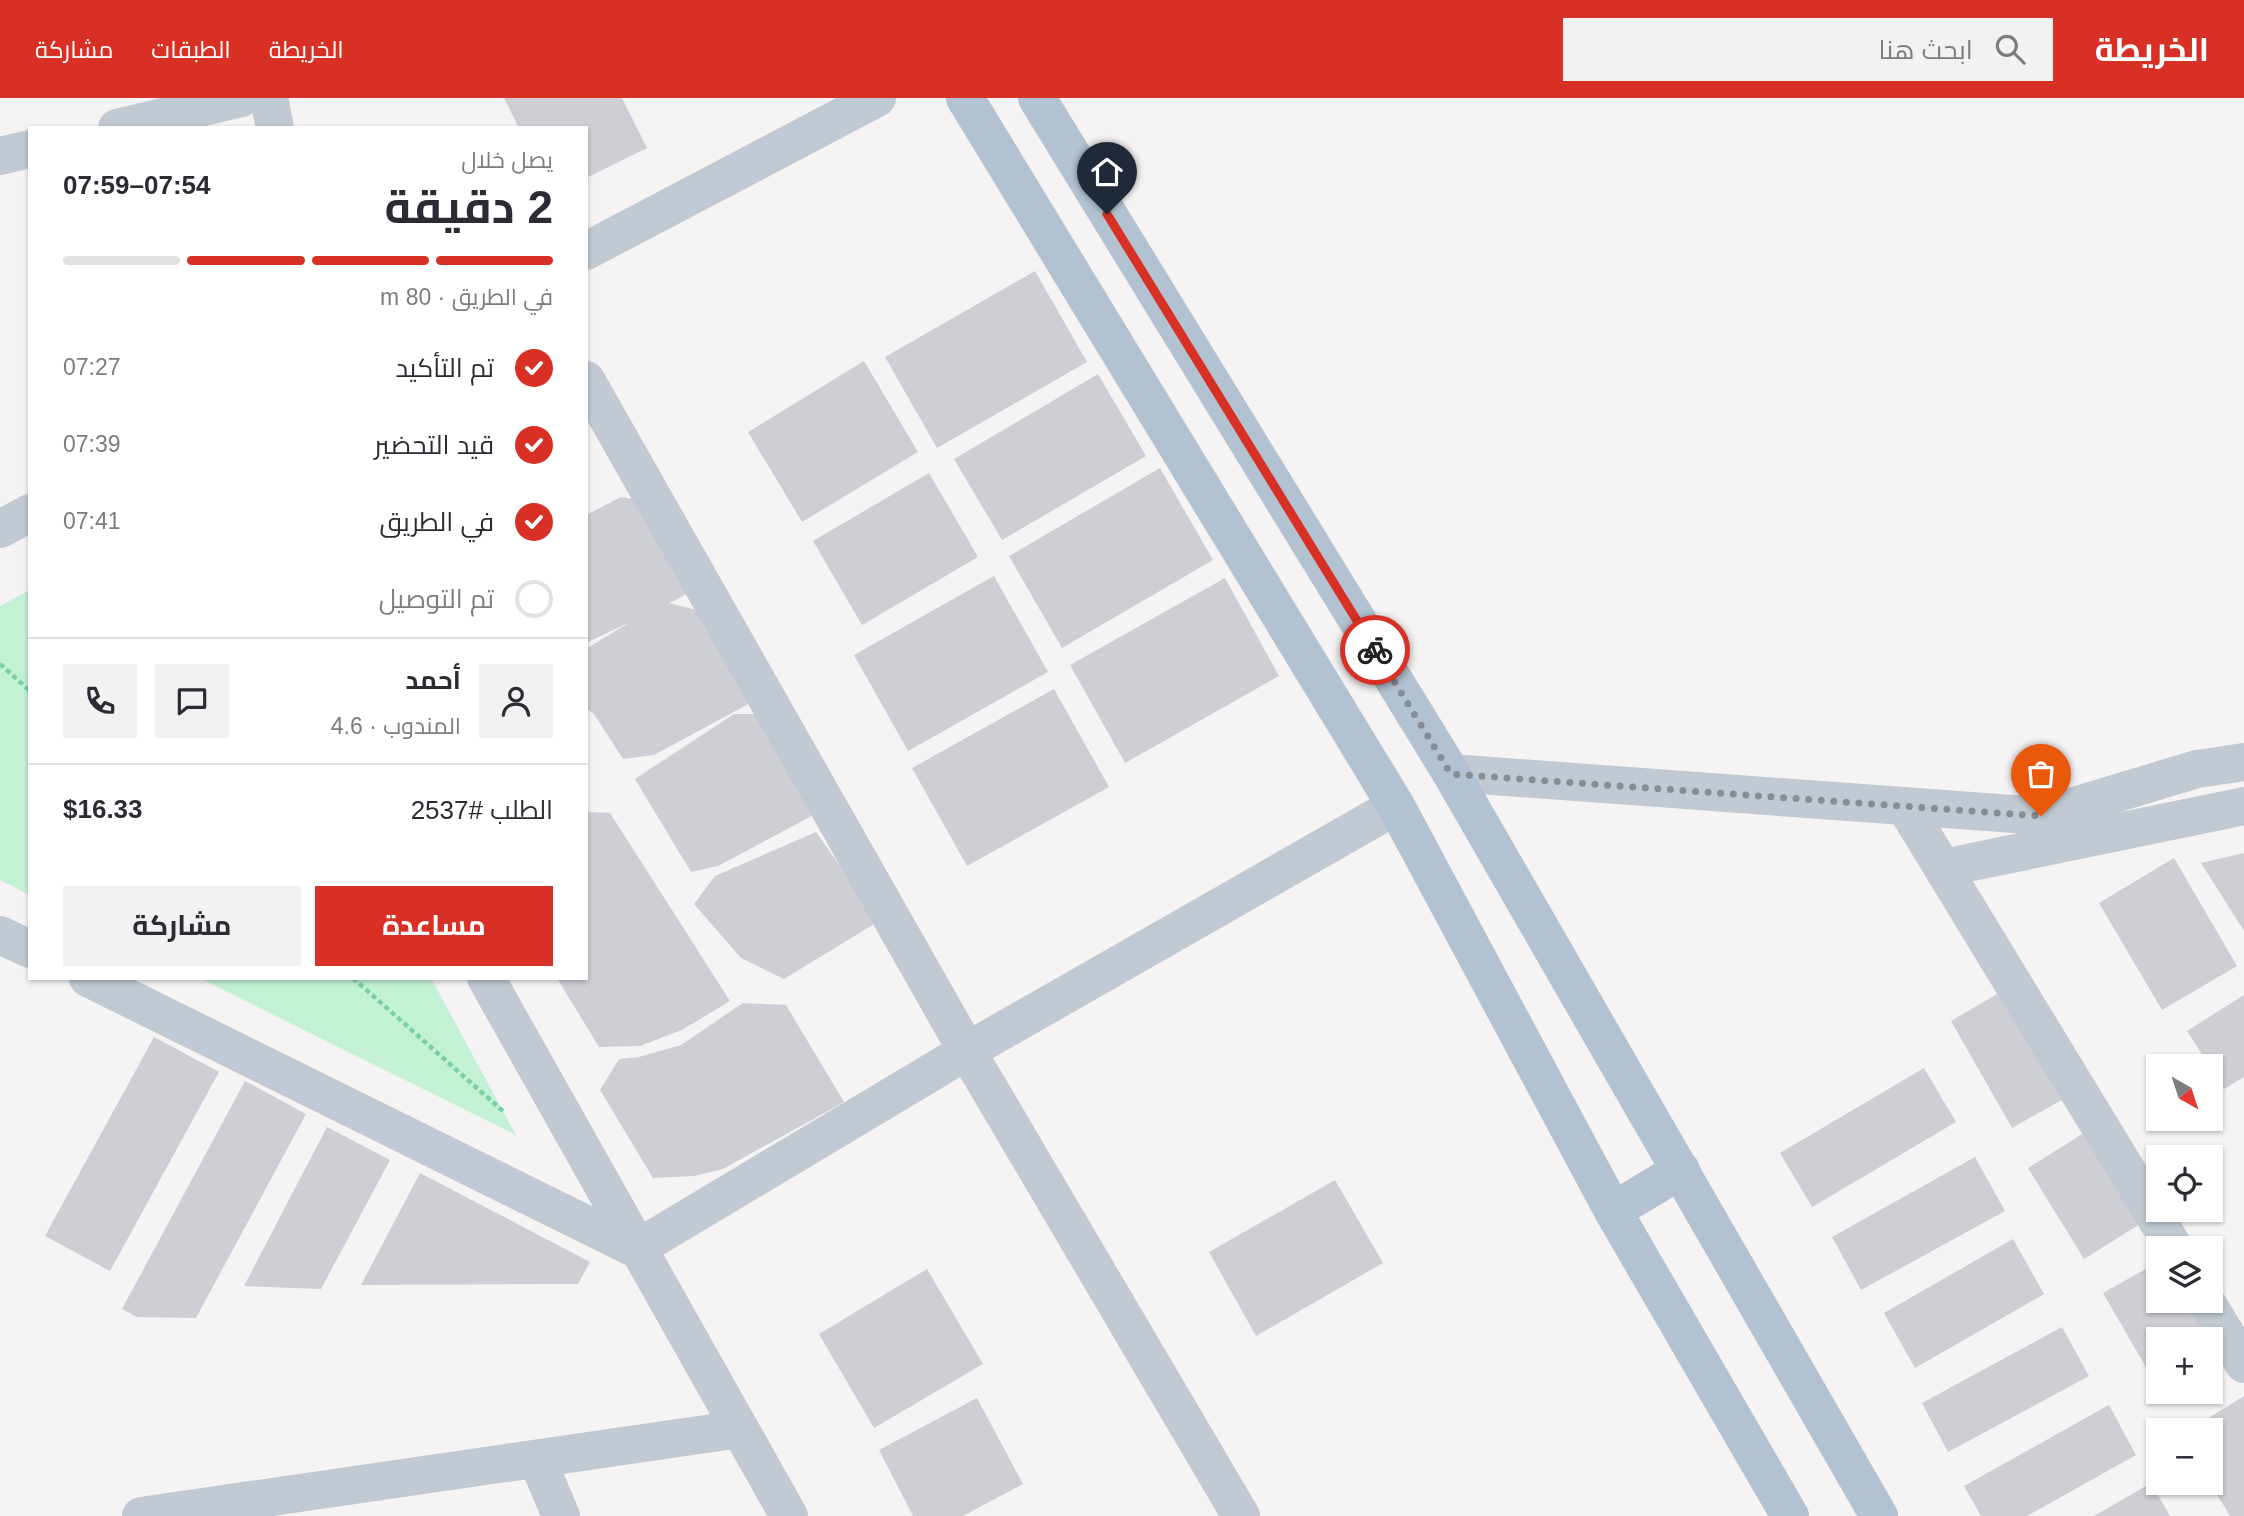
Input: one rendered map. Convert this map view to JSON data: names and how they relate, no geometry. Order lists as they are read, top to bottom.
{
  "north": "bottom right",
  "page": {
    "header": "الخريطة",
    "search": "ابحث هنا",
    "nav": ["الخريطة", "الطبقات", "مشاركة"],
    "heading": ["2 دقيقة", "يصل خلال", "07:54–07:59"],
    "panel": [
      "أحمد",
      "المندوب · 4.6",
      "الطلب #2537",
      "$16.33"
    ],
    "bar": "في الطريق · 80 m",
    "list": [
      ["تم التأكيد", "07:27"],
      ["قيد التحضير", "07:39"],
      ["في الطريق", "07:41"],
      "تم التوصيل"
    ],
    "buttons": ["مساعدة", "مشاركة"],
    "map_buttons": ["+", "−"]
  }
}
